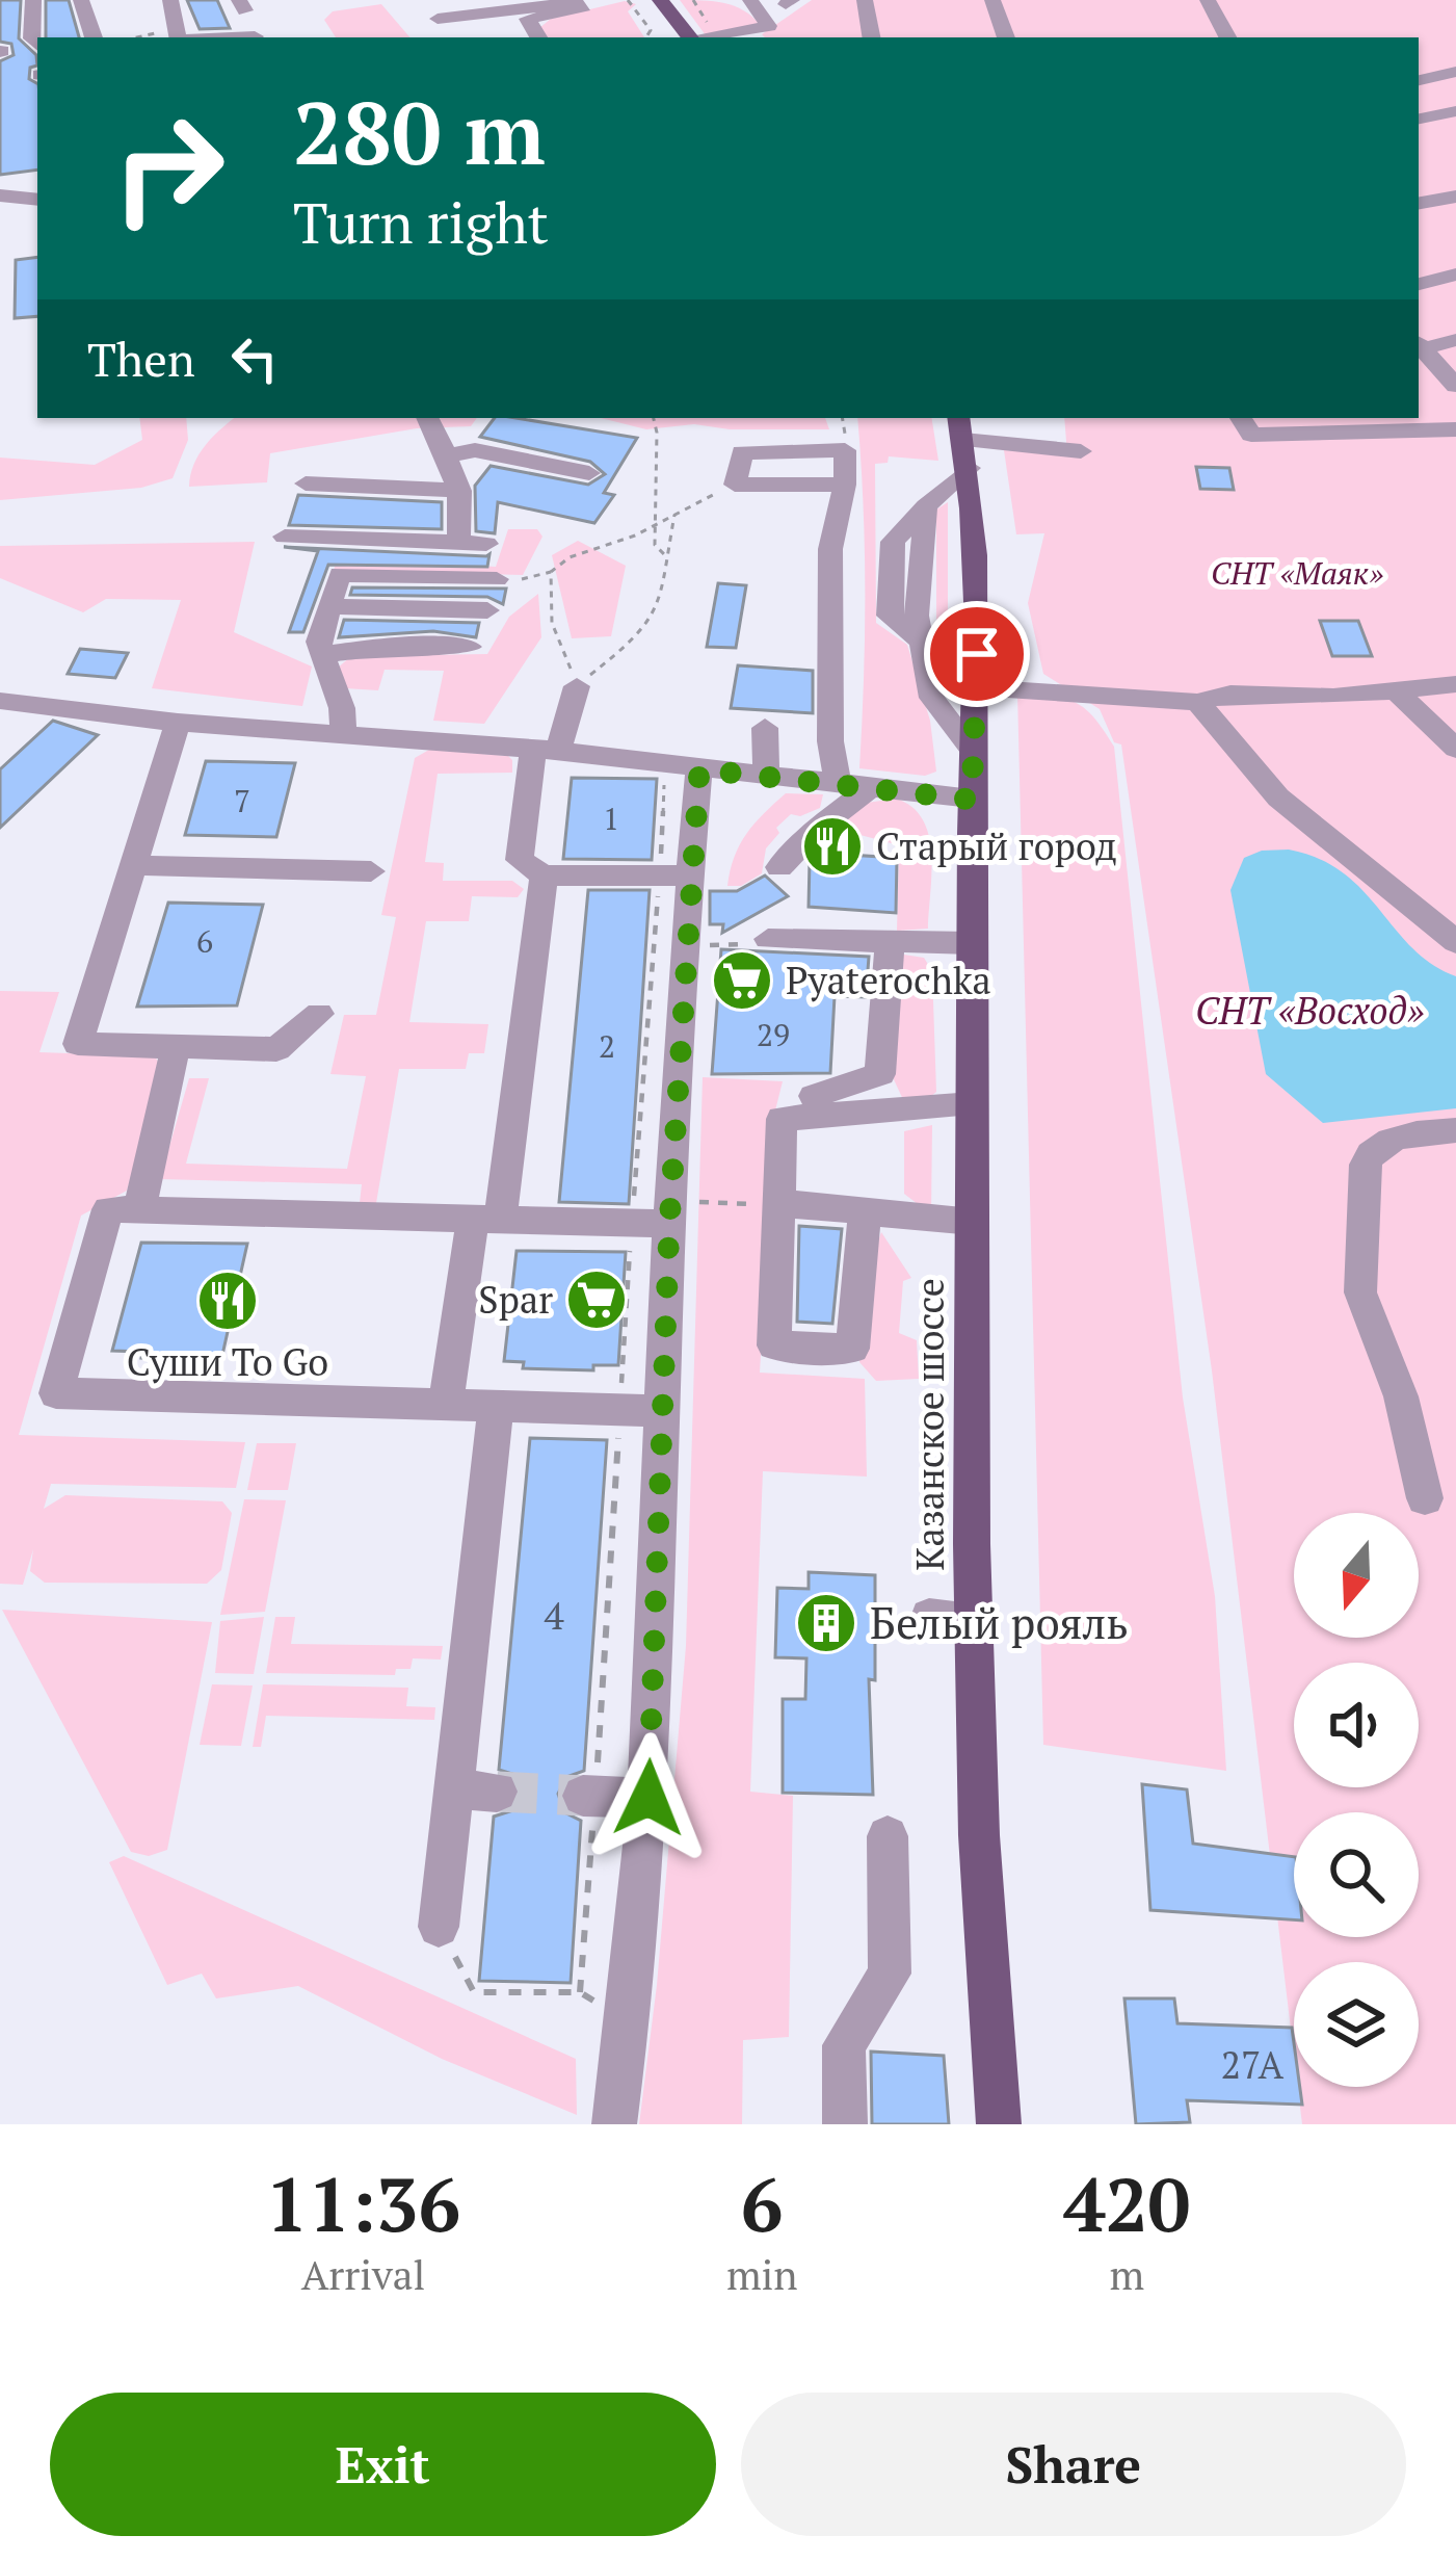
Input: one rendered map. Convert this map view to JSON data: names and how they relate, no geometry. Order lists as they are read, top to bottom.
{
  "streets": {
    "main road": ["Казанское шоссе"]
  },
  "parks": ["СНТ «Маяк»", "СНТ «Восход»"],
  "places": {
    "restaurant": ["Старый город", "Суши To Go"],
    "supermarket": ["Pyaterochka", "Spar"],
    "building": ["Белый рояль"]
  },
  "house_numbers": [
    "7",
    "1",
    "6",
    "29",
    "2",
    "4",
    "27А"
  ],
  "north": "bottom",
  "page": {
    "turn": ["280 m", "Turn right"],
    "then": "Then",
    "eta": [
      "11:36",
      "Arrival",
      "6",
      "min",
      "420",
      "m"
    ],
    "buttons": ["Exit", "Share"]
  }
}
